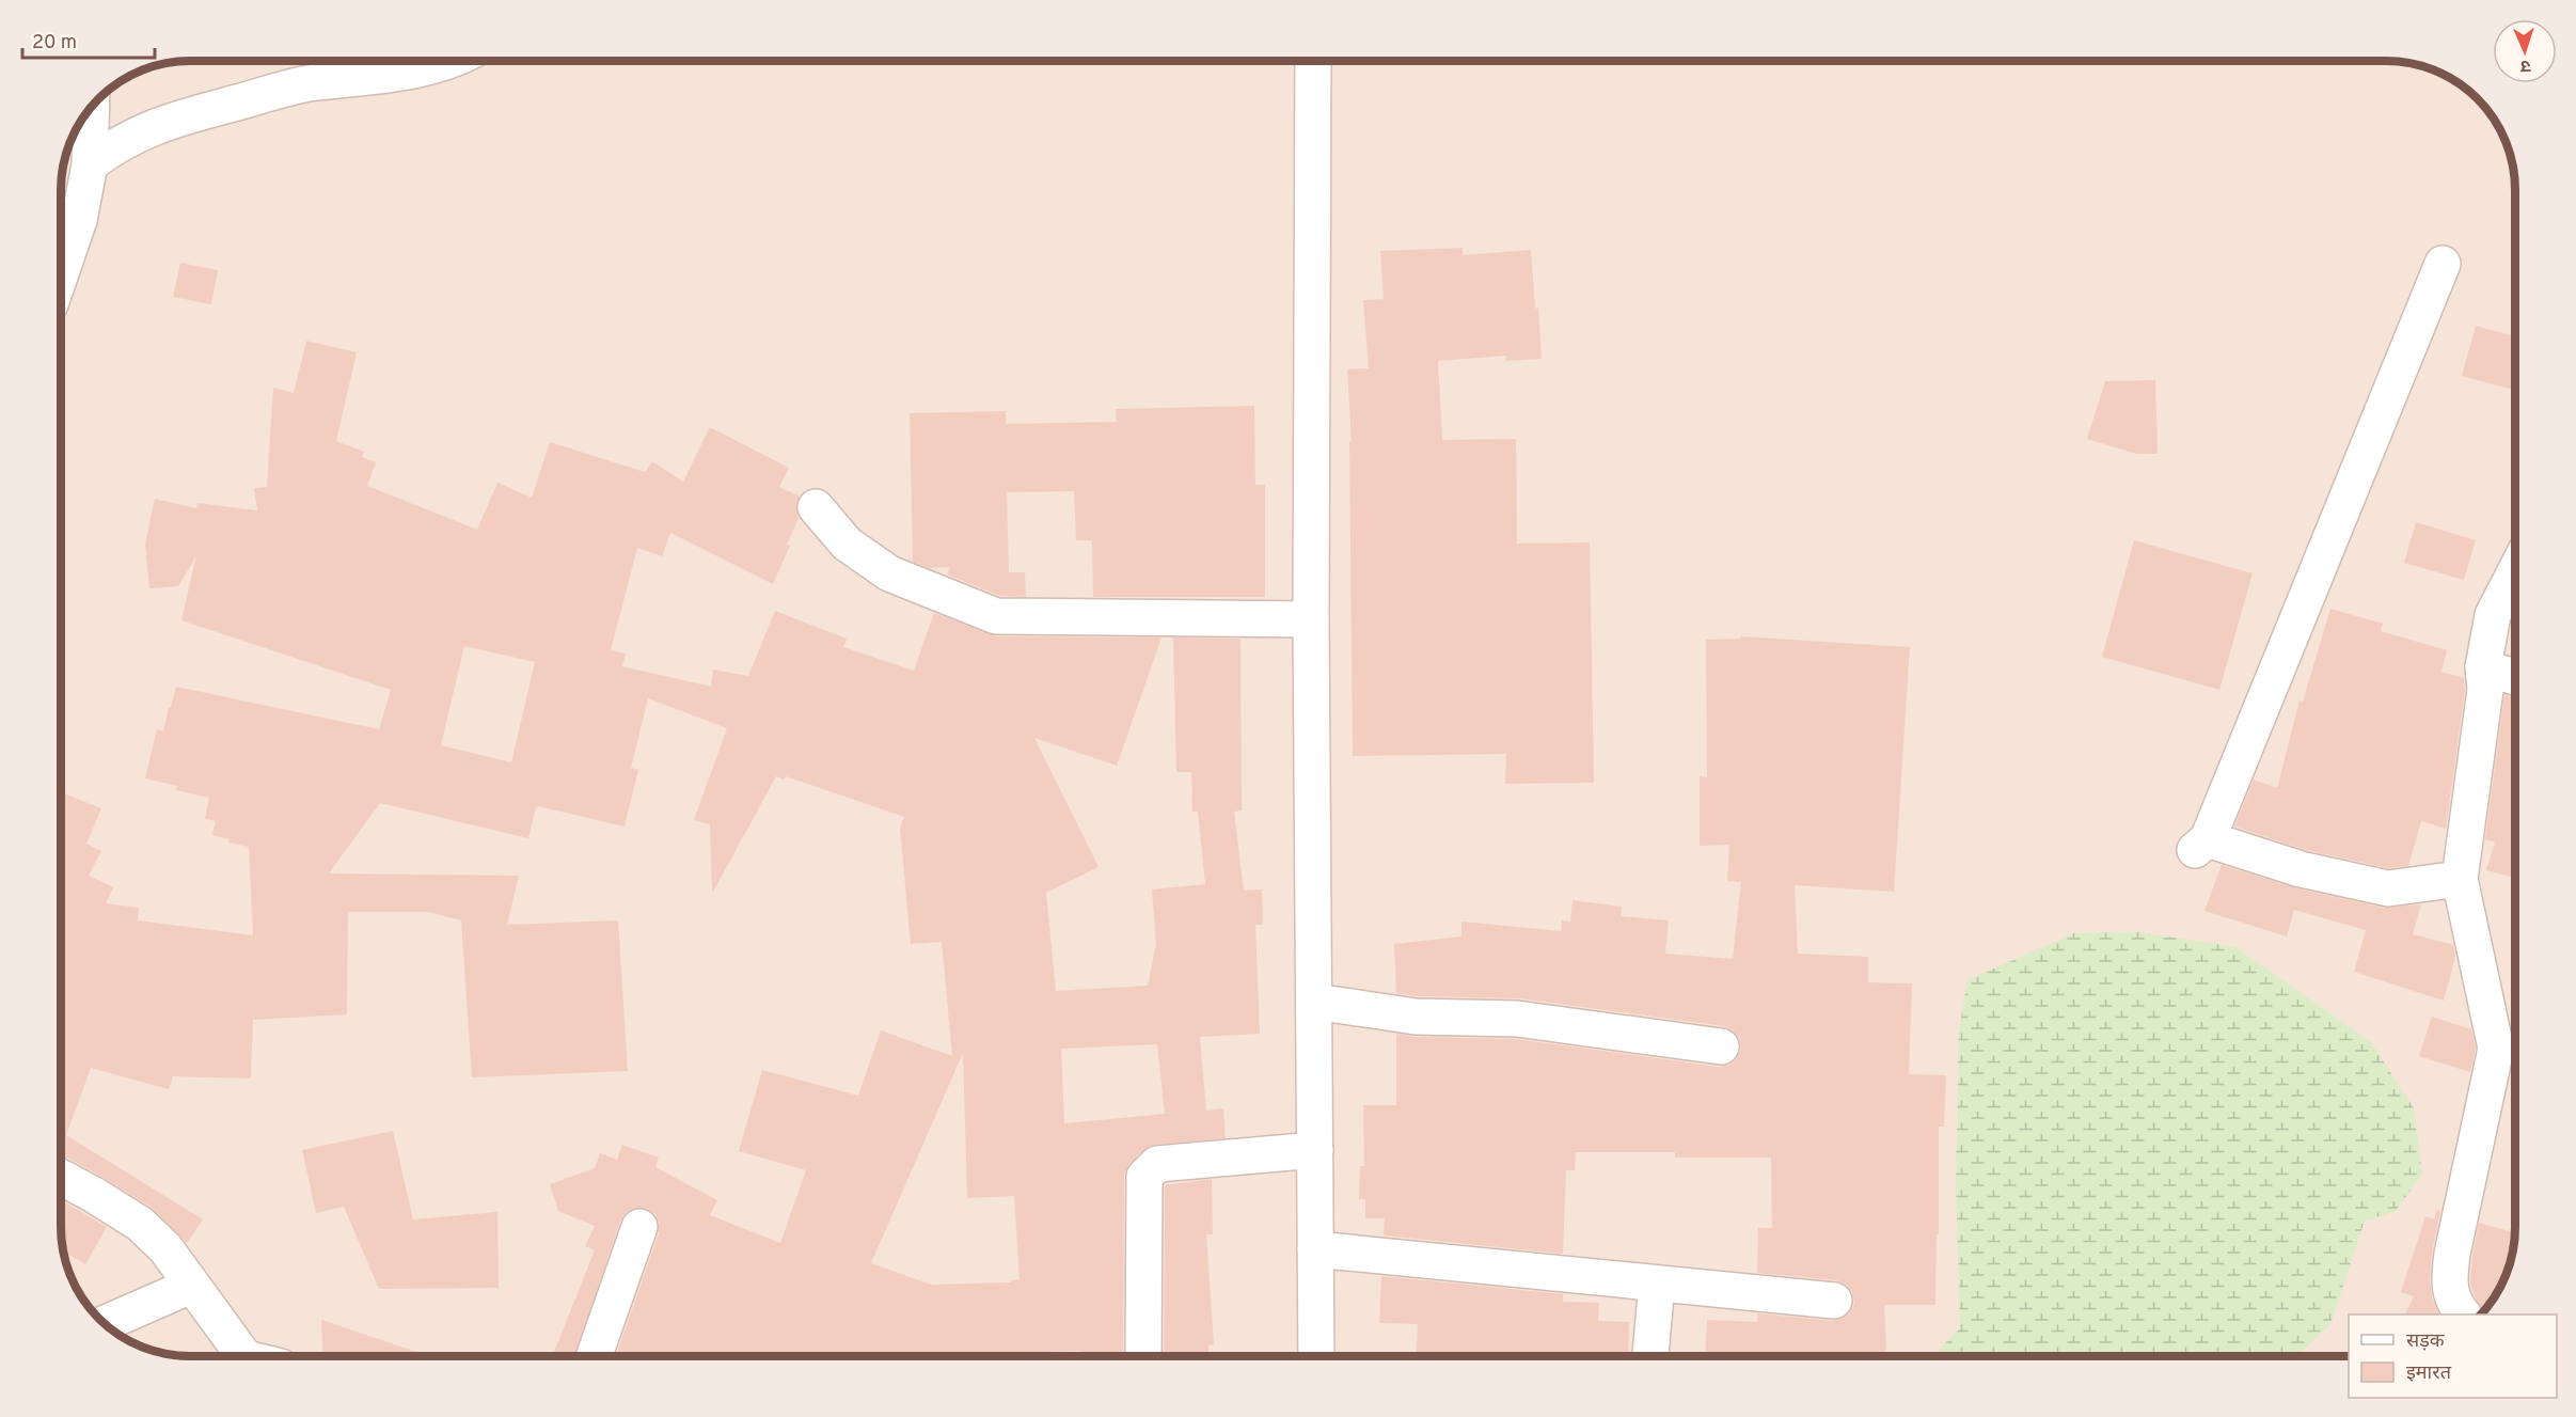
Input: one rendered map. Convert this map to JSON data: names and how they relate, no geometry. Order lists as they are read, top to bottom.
{
  "legend": ["सड़क", "इमारत"],
  "scale_bar": "20 m",
  "north": "bottom"
}
